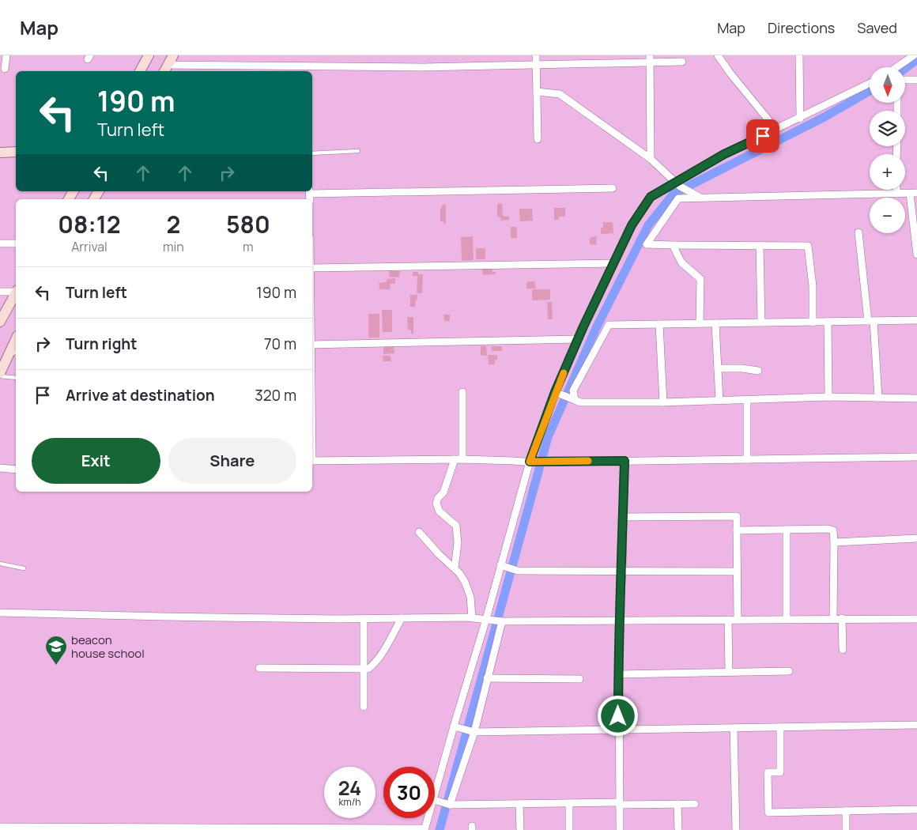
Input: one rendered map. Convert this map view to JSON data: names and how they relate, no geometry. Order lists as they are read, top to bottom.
{
  "places": {
    "school or university": ["beacon house school"]
  },
  "north": "bottom",
  "page": {
    "header": "Map",
    "nav": ["Map", "Directions", "Saved"],
    "map_buttons": ["+", "−"],
    "turn": ["190 m", "Turn left"],
    "eta": [
      "08:12",
      "Arrival",
      "2",
      "min",
      "580",
      "m"
    ],
    "list": [
      {
        "name": "Turn left",
        "value": "190 m"
      },
      {
        "name": "Turn right",
        "value": "70 m"
      },
      {
        "name": "Arrive at destination",
        "value": "320 m"
      }
    ],
    "buttons": ["Exit", "Share"],
    "speed": "24 km/h",
    "limit": "30"
  }
}
